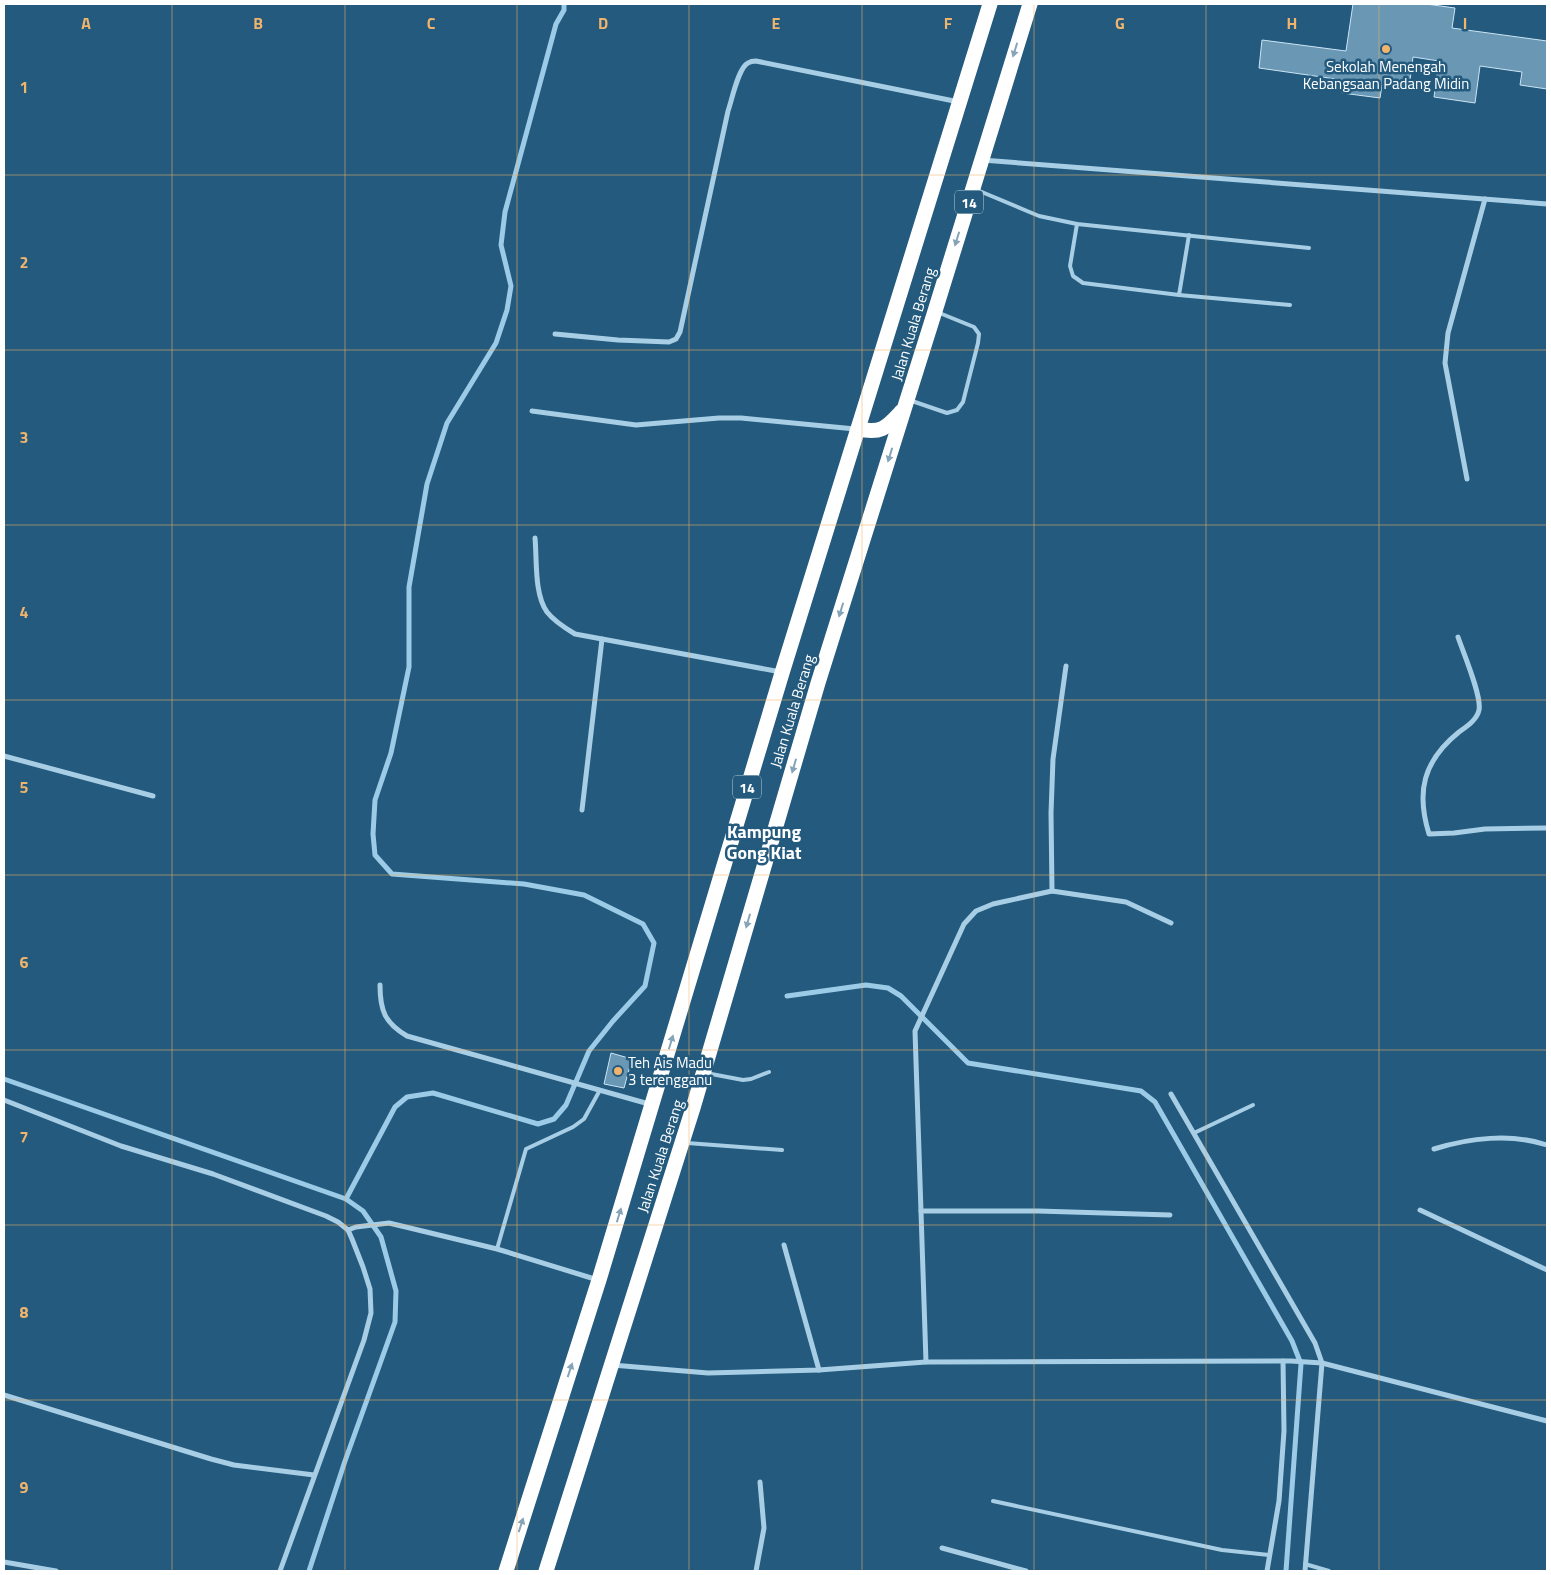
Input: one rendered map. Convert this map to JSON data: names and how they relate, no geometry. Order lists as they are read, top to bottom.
{
  "streets": {
    "highway": ["14", "Jalan Kuala Berang"]
  },
  "districts": ["Kampung Gong Kiat"],
  "places": ["Sekolah Menengah Kebangsaan Padang Midin", "Teh Ais Madu 3 terengganu"],
  "grid": {
    "columns": [
      "A",
      "B",
      "C",
      "D",
      "E",
      "F",
      "G",
      "H",
      "I"
    ],
    "rows": [
      "1",
      "2",
      "3",
      "4",
      "5",
      "6",
      "7",
      "8",
      "9"
    ]
  }
}
